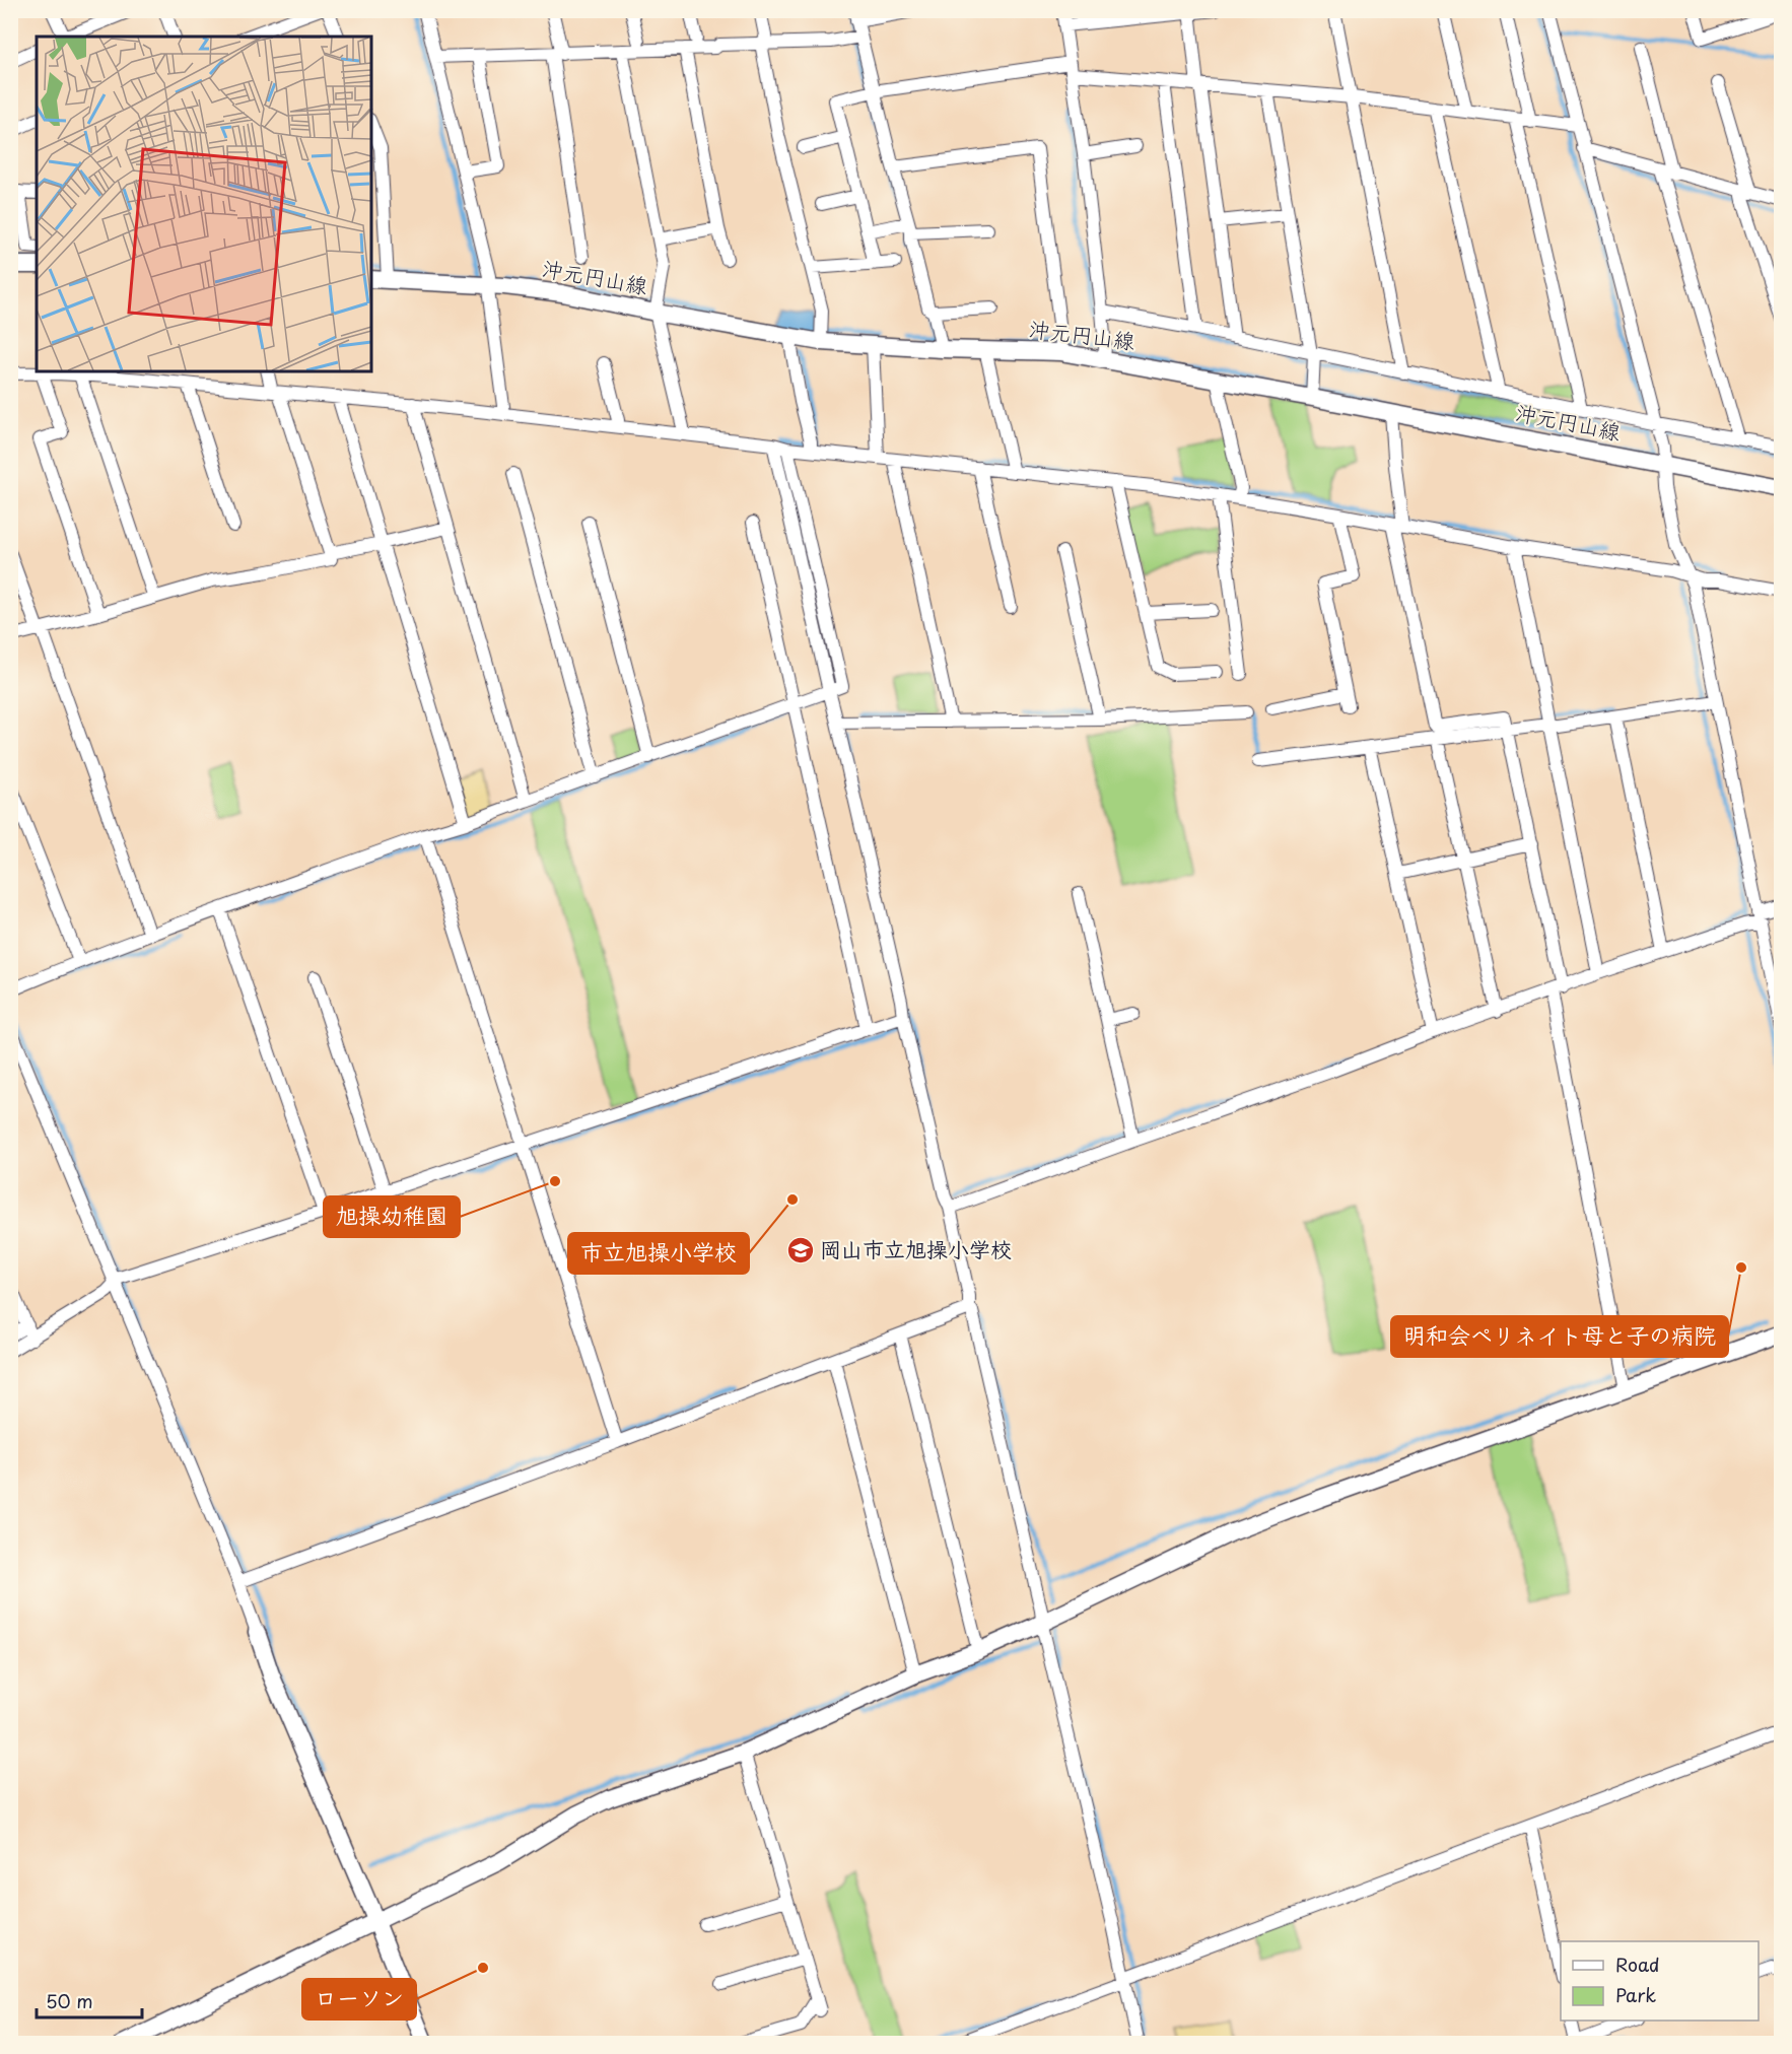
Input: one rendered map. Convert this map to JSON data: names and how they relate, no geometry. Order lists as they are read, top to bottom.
{
  "streets": {
    "street": ["沖元円山線"]
  },
  "places": {
    "other": [
      "旭操幼稚園",
      "市立旭操小学校",
      "明和会ペリネイト母と子の病院",
      "ローソン"
    ],
    "school or university": ["岡山市立旭操小学校"]
  },
  "legend": ["Road", "Park"],
  "scale_bar": "50 m"
}
